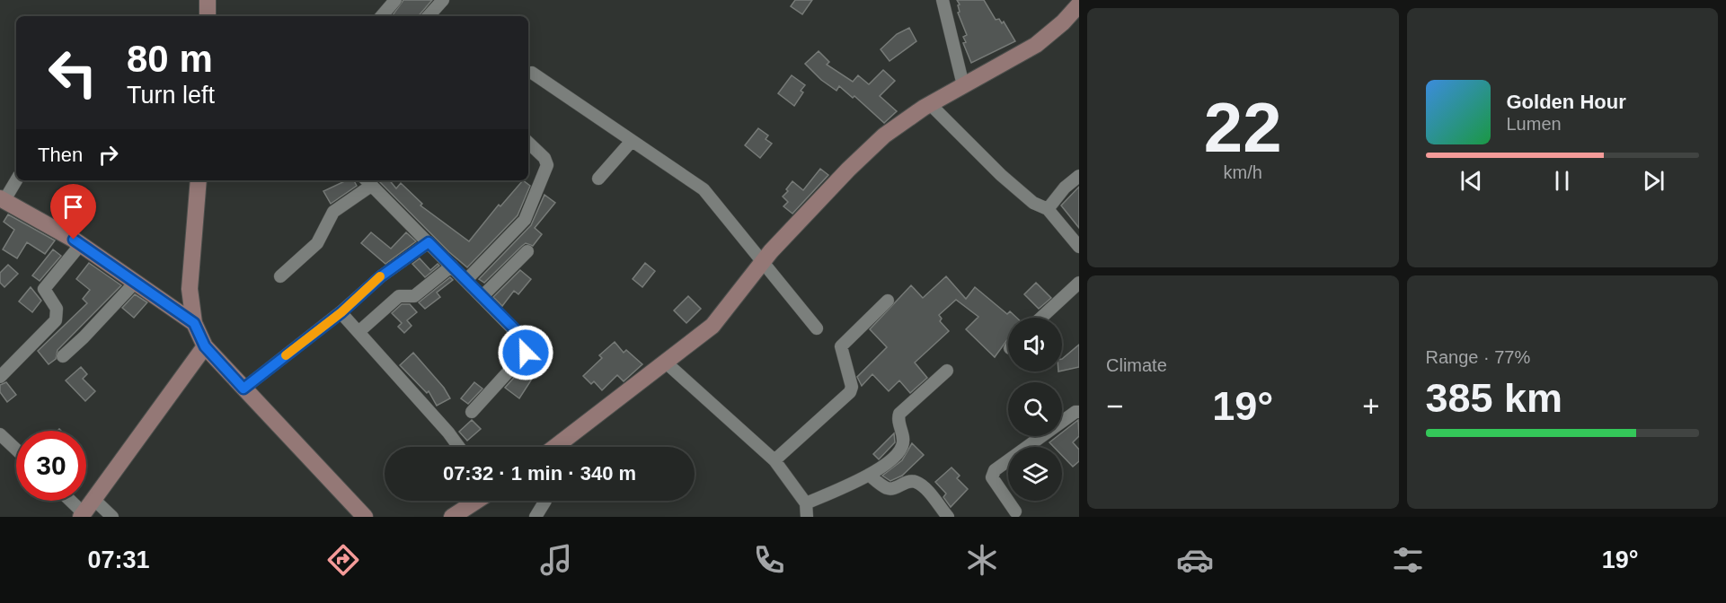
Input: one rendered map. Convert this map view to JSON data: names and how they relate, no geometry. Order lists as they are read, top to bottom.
{
  "page": {
    "tile": [
      ["22", "km/h"],
      "Climate",
      ["Range · 77%", "385 km"]
    ],
    "turn": ["80 m", "Turn left"],
    "song": ["Golden Hour", "Lumen"],
    "then": "Then",
    "heat": ["−", "19°", "+"],
    "limit": "30",
    "trip": "07:32 · 1 min · 340 m",
    "tabs": ["07:31", "19°"]
  }
}
